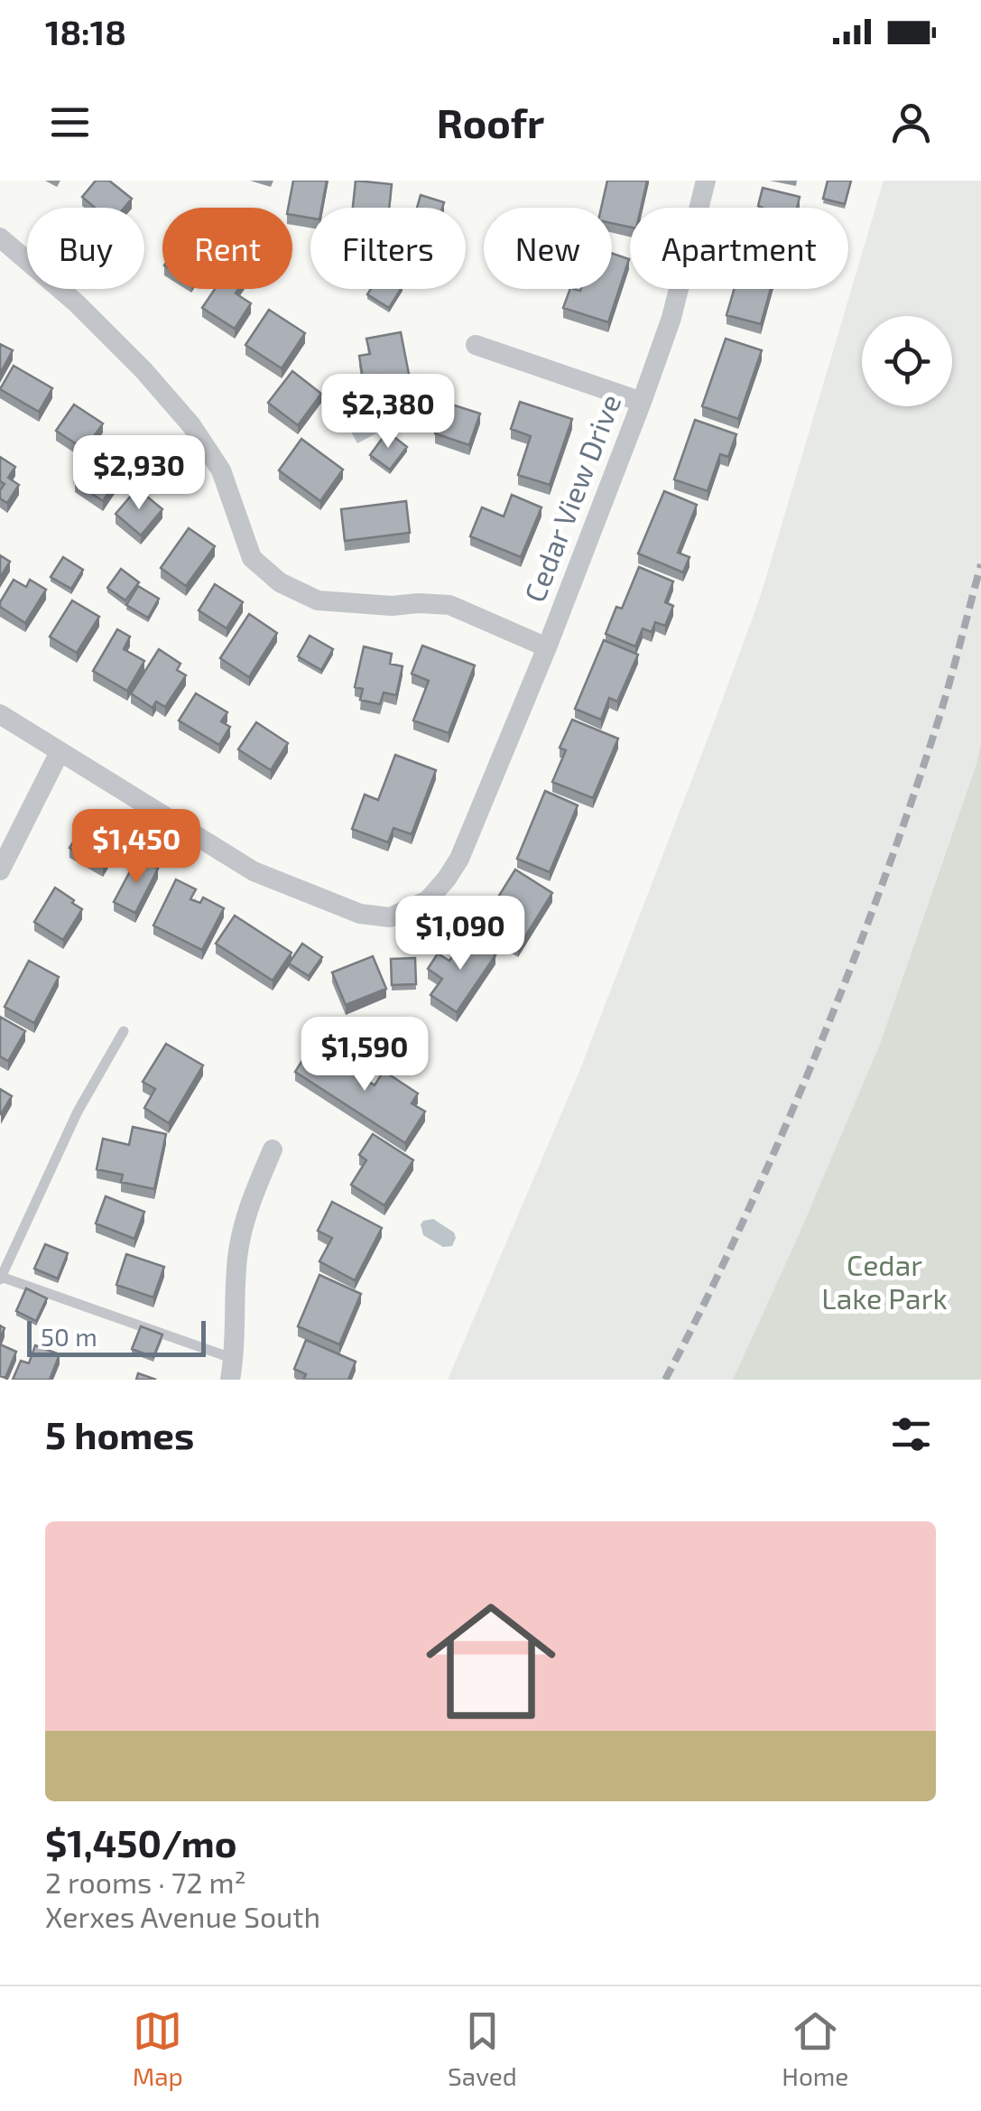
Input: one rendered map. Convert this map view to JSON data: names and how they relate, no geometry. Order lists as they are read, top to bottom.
{
  "streets": {
    "street": ["Cedar View Drive"]
  },
  "parks": ["Cedar Lake Park"],
  "scale_bar": "50 m",
  "page": {
    "status": "18:18",
    "header": "Roofr",
    "chip": [
      "Buy",
      "Rent",
      "Filters",
      "New",
      "Apartment"
    ],
    "price": [
      "$2,380",
      "$2,930",
      "$1,450",
      "$1,090",
      "$1,590"
    ],
    "scale": "50 m",
    "heading": "5 homes",
    "list": [
      {
        "name": "$1,450/mo",
        "note": "2 rooms · 72 m² · Xerxes Avenue South"
      }
    ],
    "tabs": ["Map", "Saved", "Home"]
  }
}
